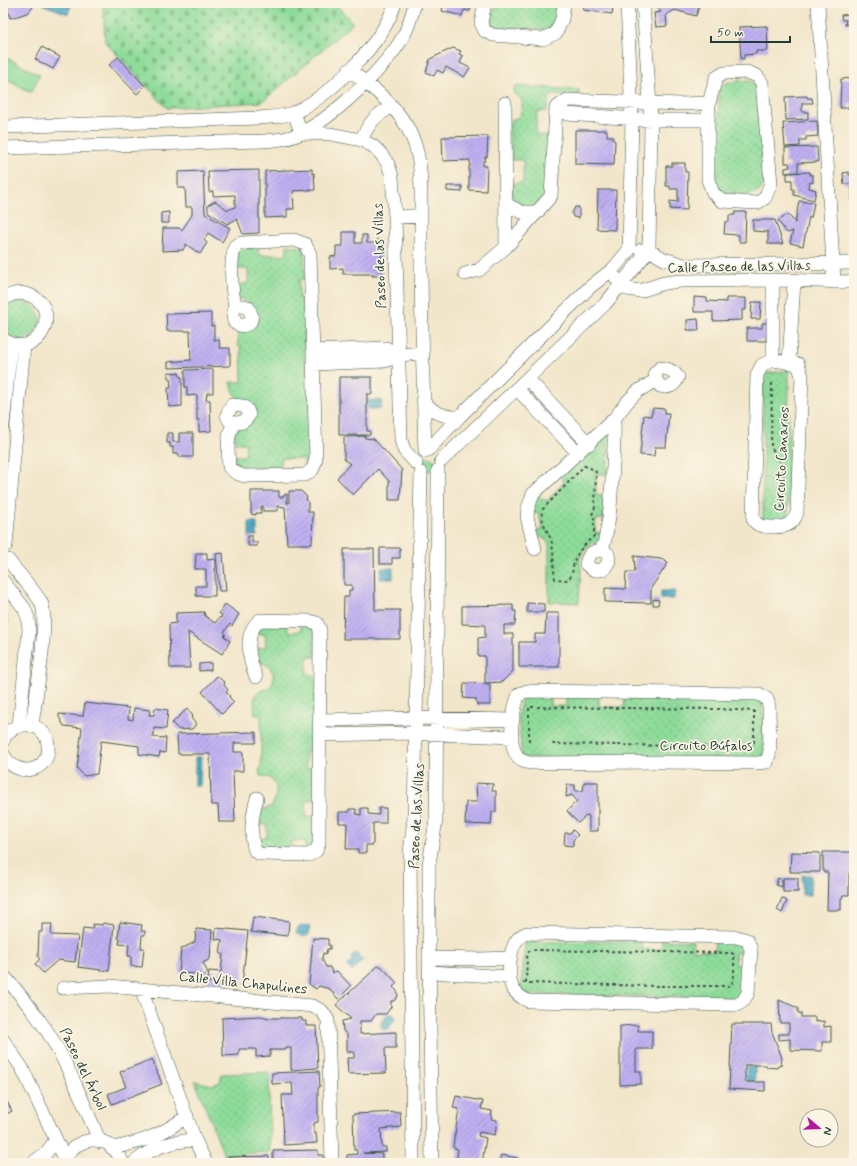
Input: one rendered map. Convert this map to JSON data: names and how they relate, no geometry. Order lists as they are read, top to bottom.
{
  "streets": {
    "street": [
      "Paseo de las Villas",
      "Calle Paseo de las Villas",
      "Circuito Canarios",
      "Circuito Búfalos",
      "Calle Villa Chapulines",
      "Paseo del Árbol"
    ]
  },
  "scale_bar": "50 m",
  "north": "right"
}
